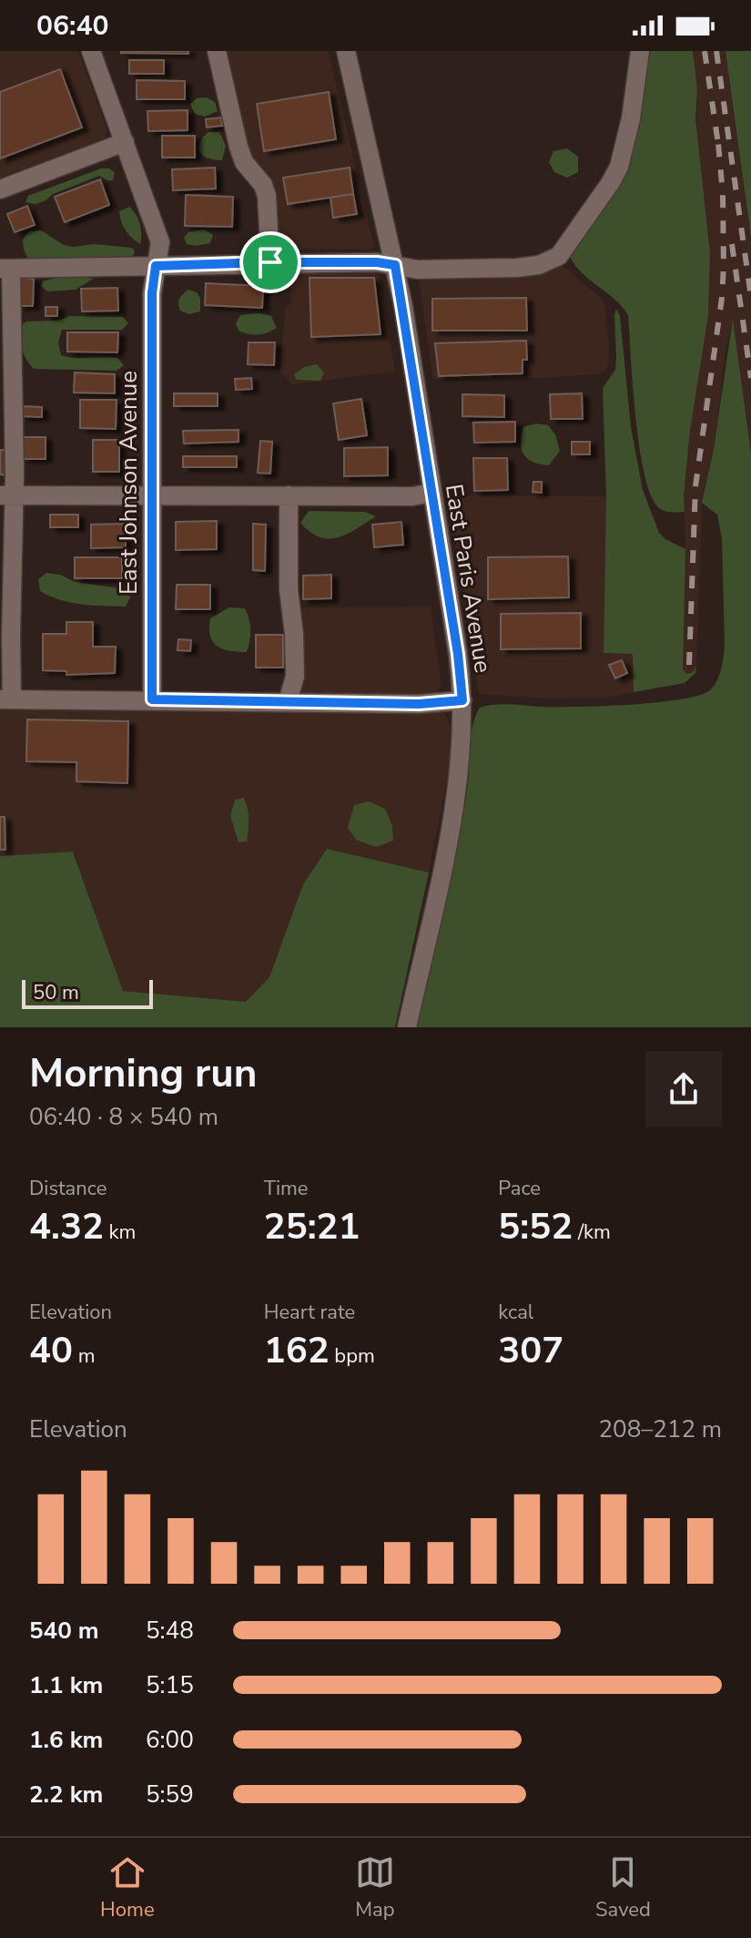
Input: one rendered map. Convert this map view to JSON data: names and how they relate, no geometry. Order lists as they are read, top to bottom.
{
  "streets": {
    "street": ["East Johnson Avenue", "East Paris Avenue"]
  },
  "scale_bar": "50 m",
  "page": {
    "status": "06:40",
    "scale": "50 m",
    "heading": ["Morning run", "06:40 · 8 × 540 m"],
    "stats": [
      ["Distance", "4.32 km"],
      ["Time", "25:21"],
      ["Pace", "5:52 /km"],
      ["Elevation", "40 m"],
      ["Heart rate", "162 bpm"],
      ["kcal", "307"]
    ],
    "chart": ["Elevation", "208–212 m"],
    "list": [
      {
        "name": "540 m",
        "note": "5:48"
      },
      {
        "name": "1.1 km",
        "note": "5:15"
      },
      {
        "name": "1.6 km",
        "note": "6:00"
      },
      {
        "name": "2.2 km",
        "note": "5:59"
      }
    ],
    "tabs": ["Home", "Map", "Saved"]
  }
}
